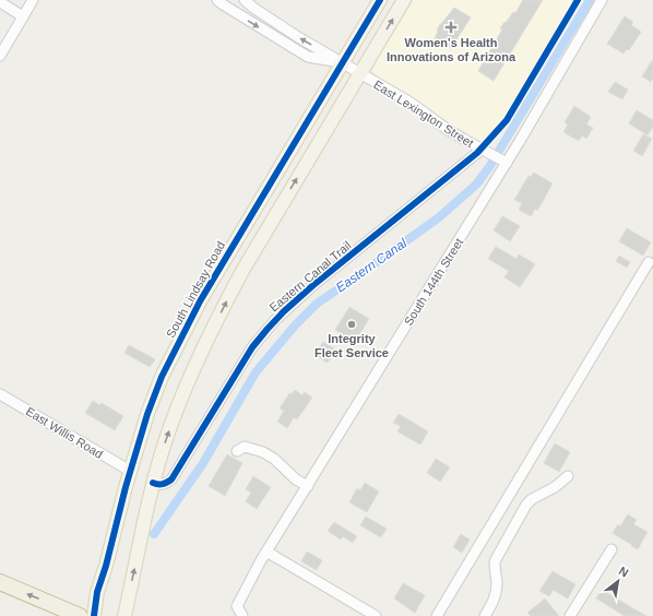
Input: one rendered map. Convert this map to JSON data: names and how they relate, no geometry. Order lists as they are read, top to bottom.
{
  "streets": {
    "main road": ["South Lindsay Road"],
    "street": [
      "East Lexington Street",
      "Eastern Canal Trail",
      "South 144th Street",
      "East Willis Road"
    ]
  },
  "crossings": [
    ["East Lexington Street", "Eastern Canal Trail"],
    ["East Lexington Street", "South 144th Street"],
    ["East Lexington Street", "South Lindsay Road"],
    ["South Lindsay Road", "East Willis Road"]
  ],
  "water": ["Eastern Canal"],
  "places": {
    "health": ["Women's Health Innovations of Arizona"],
    "other": ["Integrity Fleet Service"]
  },
  "north": "top right"
}
